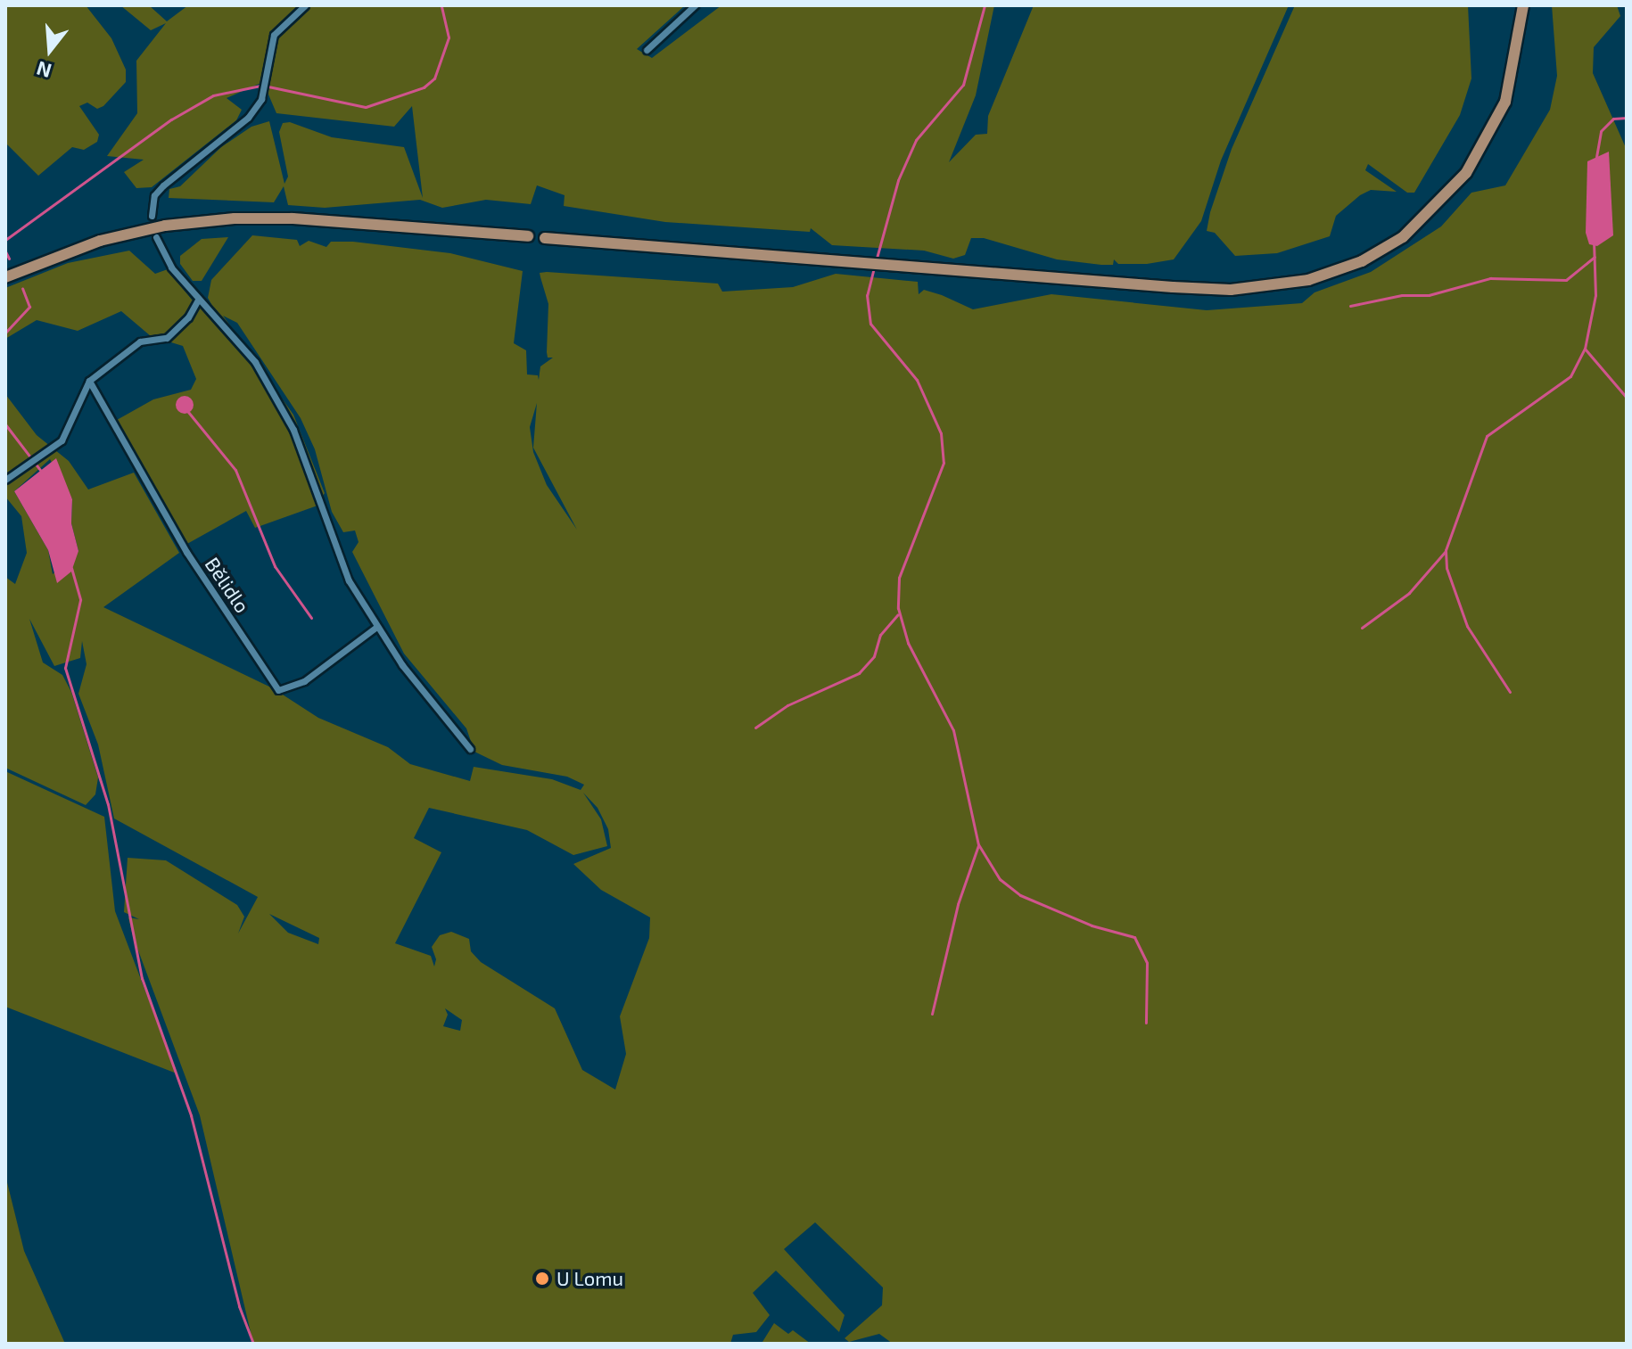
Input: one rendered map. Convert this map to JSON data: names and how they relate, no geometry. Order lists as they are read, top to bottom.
{
  "streets": {
    "street": ["Bělidlo"]
  },
  "places": ["U Lomu"],
  "north": "bottom"
}
